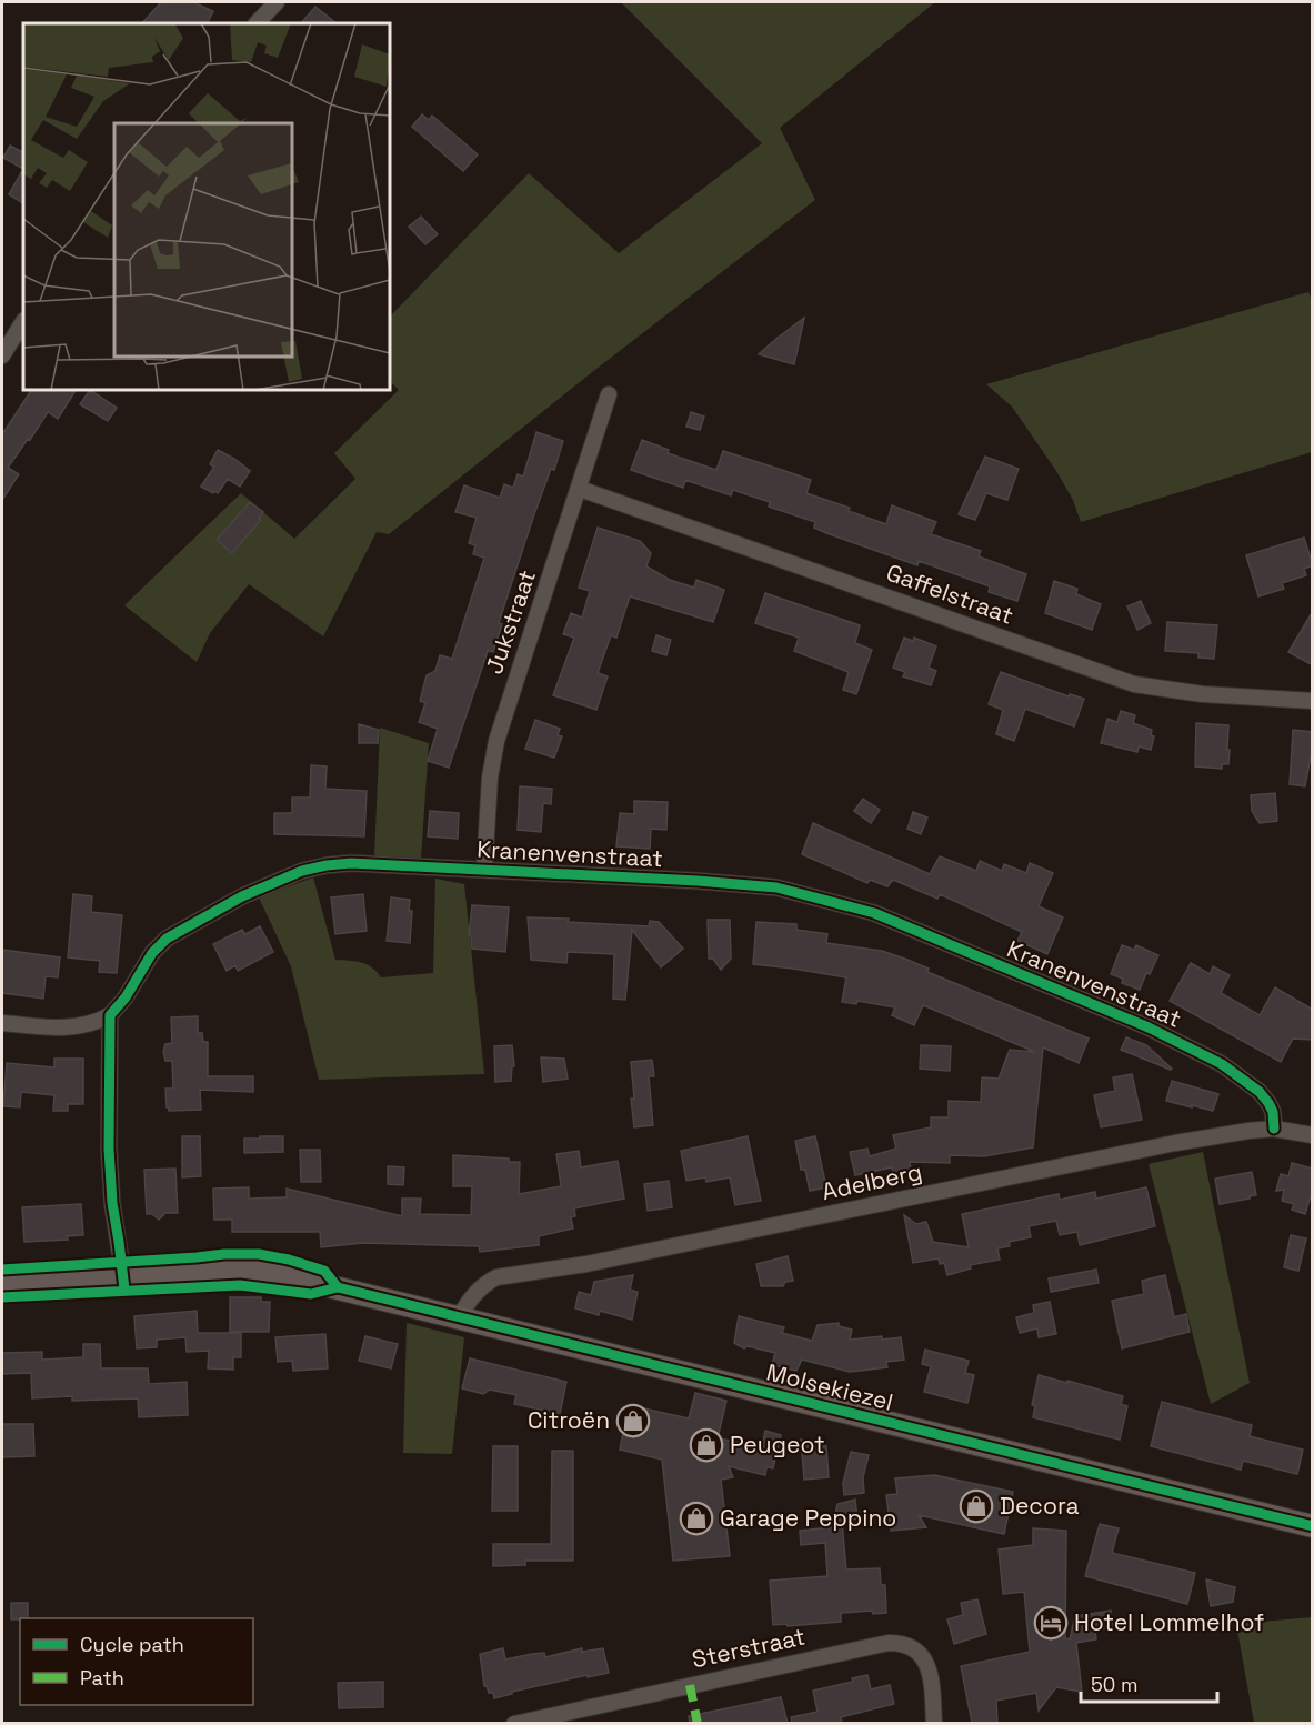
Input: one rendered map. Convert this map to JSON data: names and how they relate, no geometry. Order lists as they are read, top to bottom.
{
  "streets": {
    "main road": ["Molsekiezel"],
    "street": [
      "Gaffelstraat",
      "Jukstraat",
      "Kranenvenstraat",
      "Adelberg",
      "Sterstraat"
    ]
  },
  "crossings": [
    ["Gaffelstraat", "Jukstraat"],
    ["Jukstraat", "Kranenvenstraat"],
    ["Kranenvenstraat", "Adelberg"],
    ["Adelberg", "Molsekiezel"]
  ],
  "places": {
    "shop": [
      "Citroën",
      "Peugeot",
      "Decora",
      "Garage Peppino"
    ],
    "hotel": ["Hotel Lommelhof"]
  },
  "legend": ["Cycle path", "Path"],
  "scale_bar": "50 m"
}
